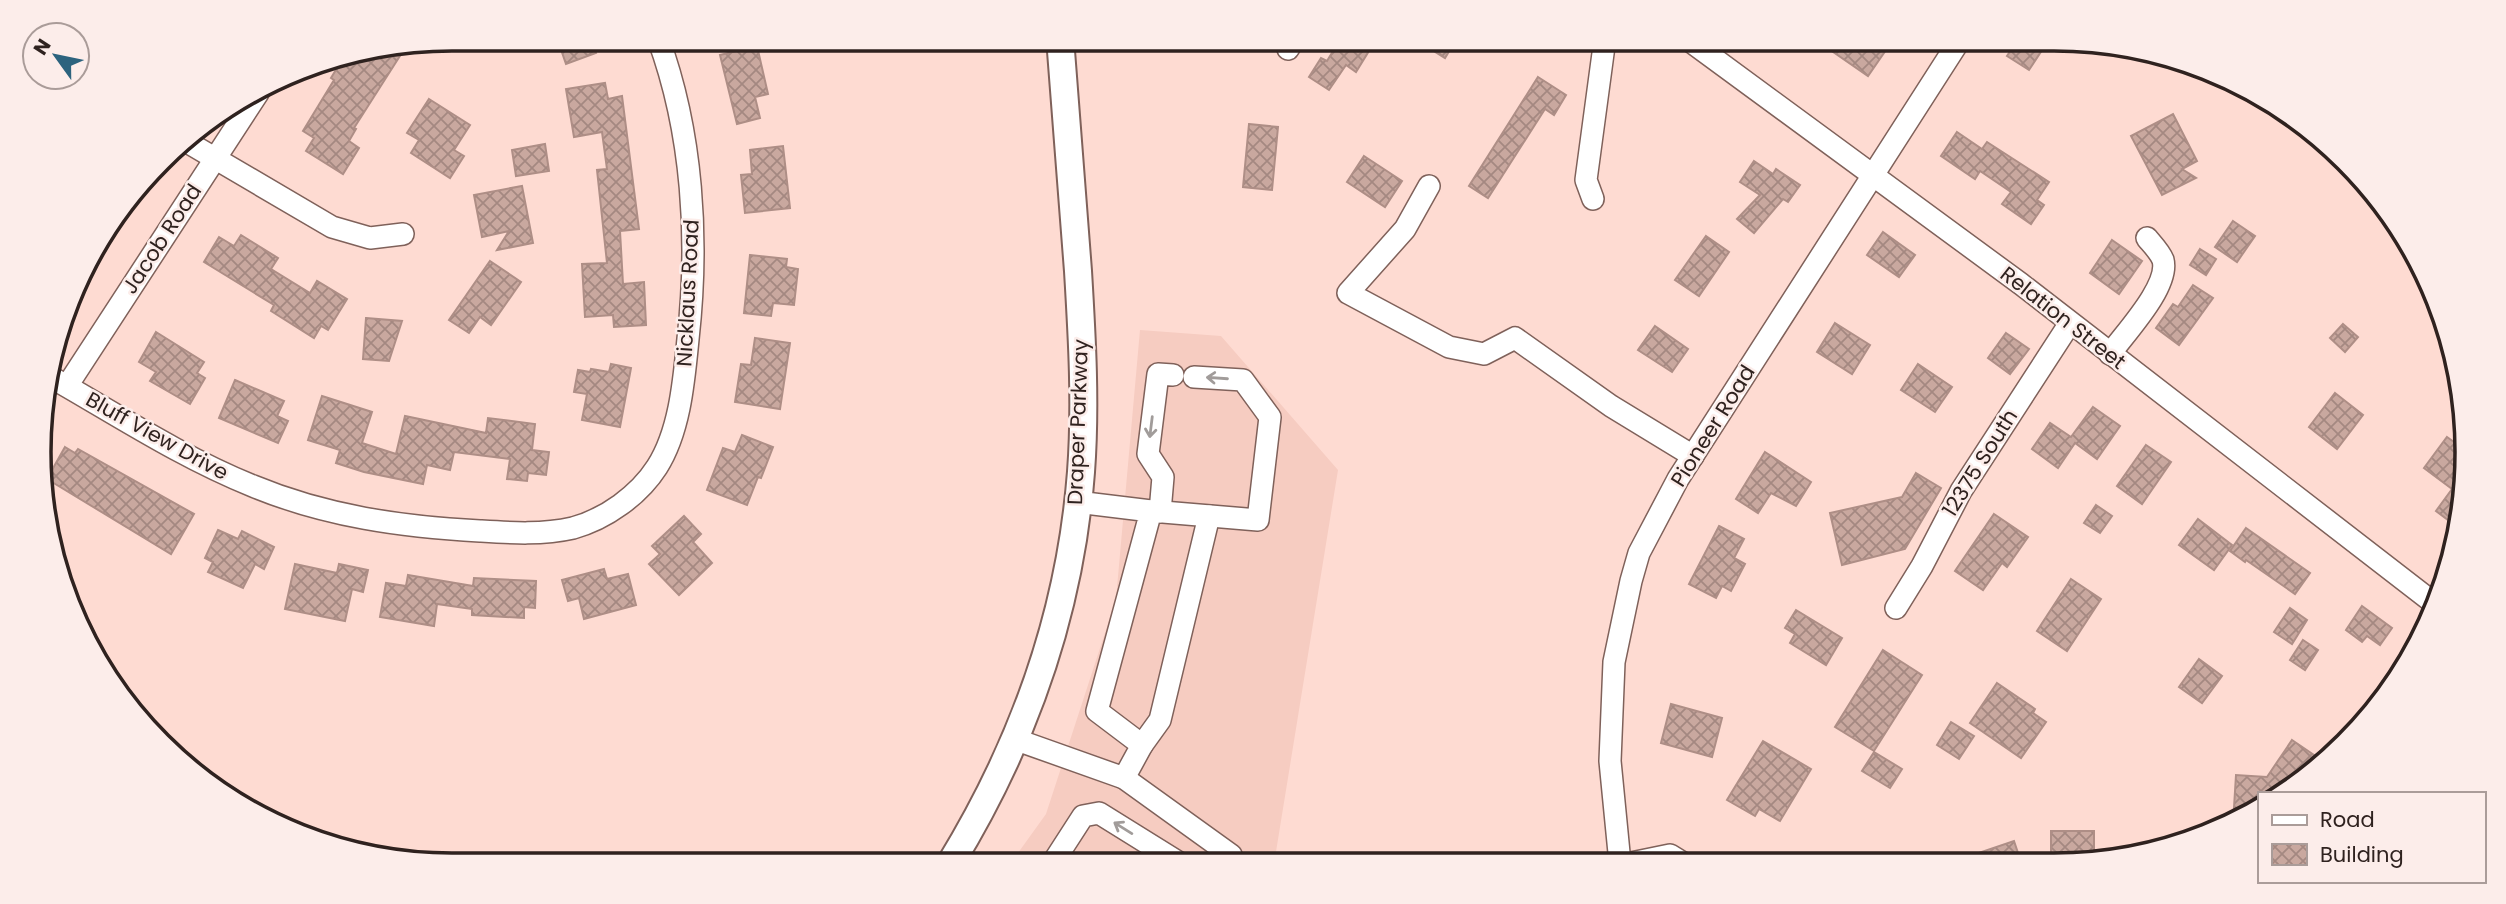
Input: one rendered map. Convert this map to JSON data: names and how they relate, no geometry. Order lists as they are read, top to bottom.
{
  "streets": {
    "main road": ["Draper Parkway"],
    "street": [
      "Jacob Road",
      "Nicklaus Road",
      "Relation Street",
      "Pioneer Road",
      "Bluff View Drive",
      "12375 South"
    ]
  },
  "crossings": [
    ["Jacob Road", "Bluff View Drive"],
    ["Nicklaus Road", "Bluff View Drive"],
    ["Relation Street", "Pioneer Road"],
    ["Relation Street", "12375 South"]
  ],
  "legend": ["Road", "Building"],
  "north": "top left"
}
